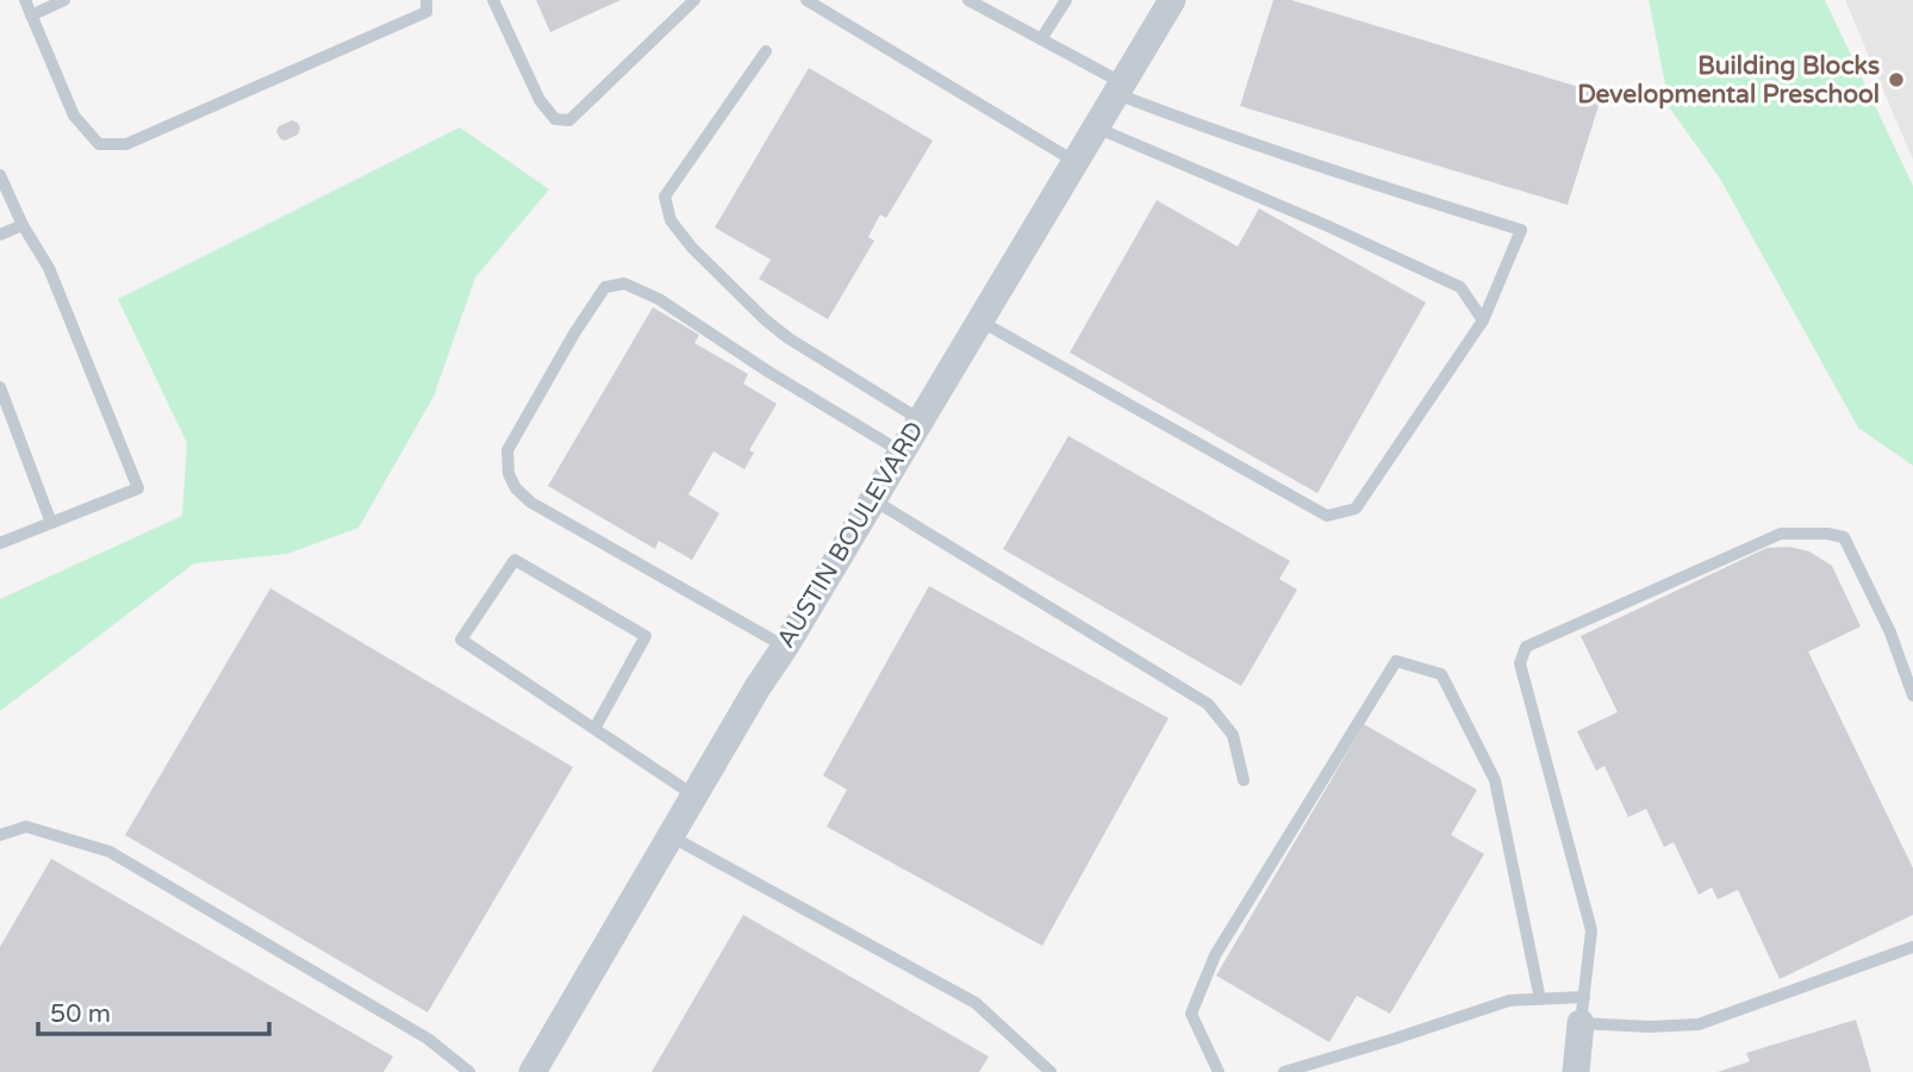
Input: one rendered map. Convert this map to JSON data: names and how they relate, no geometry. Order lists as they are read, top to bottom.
{
  "streets": {
    "street": ["AUSTIN BOULEVARD"]
  },
  "places": ["Building Blocks Developmental Preschool"],
  "scale_bar": "50 m"
}
